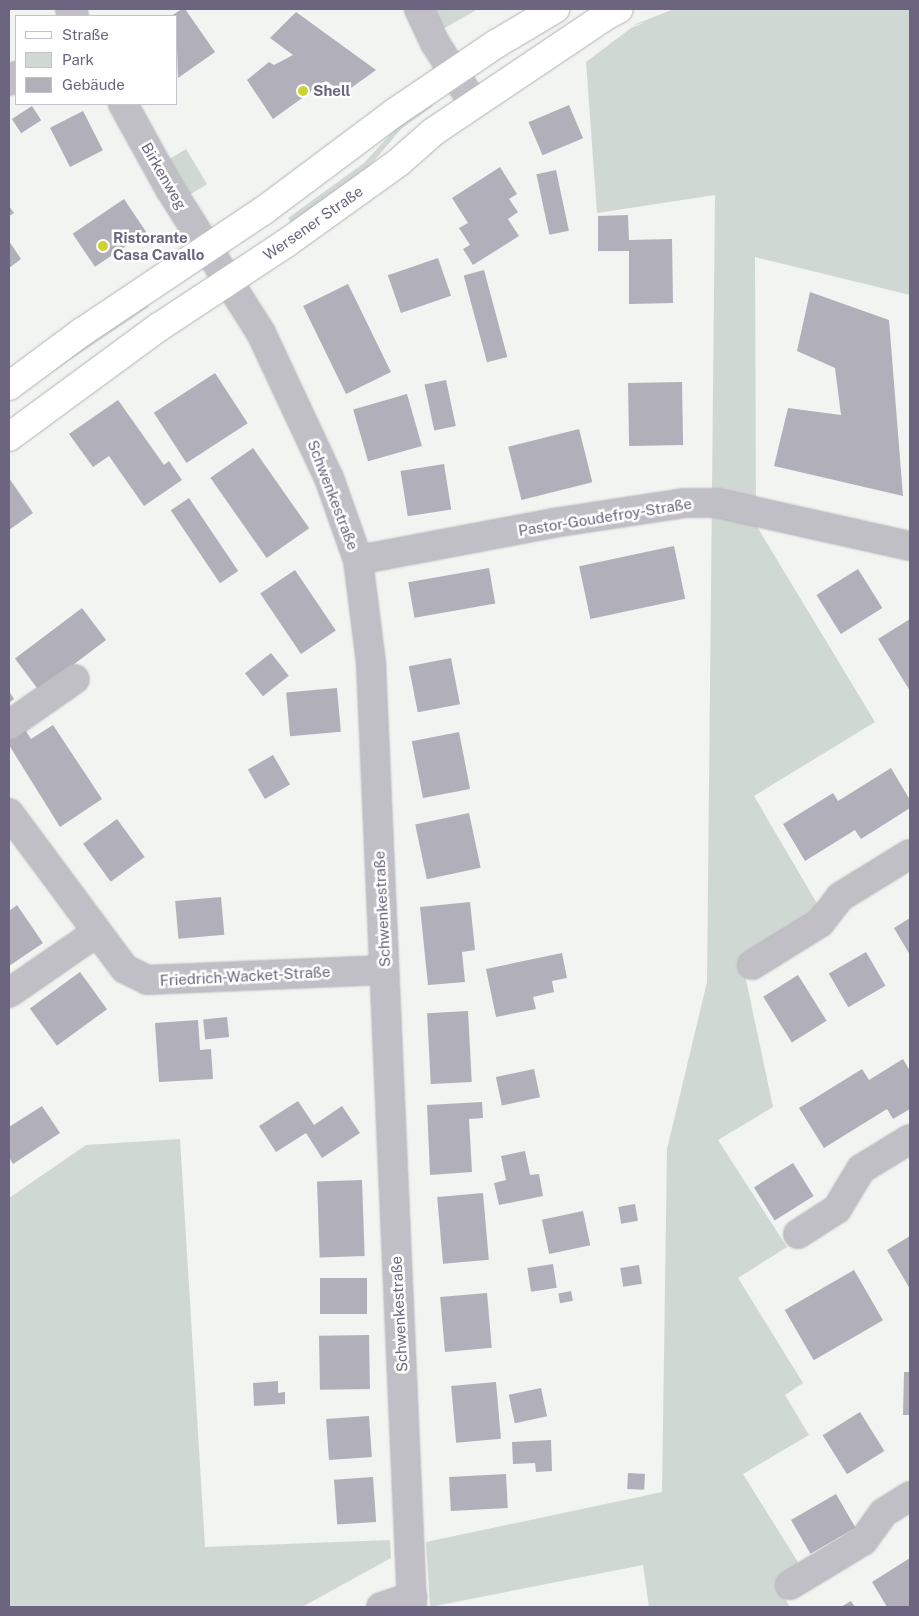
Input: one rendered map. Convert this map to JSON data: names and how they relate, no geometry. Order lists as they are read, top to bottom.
{
  "streets": {
    "main road": ["Wersener Straße"],
    "street": [
      "Birkenweg",
      "Schwenkestraße",
      "Pastor-Goudefroy-Straße",
      "Friedrich-Wacket-Straße"
    ]
  },
  "crossings": [
    ["Birkenweg", "Schwenkestraße"],
    ["Wersener Straße", "Schwenkestraße"],
    ["Schwenkestraße", "Pastor-Goudefroy-Straße"],
    ["Schwenkestraße", "Friedrich-Wacket-Straße"]
  ],
  "places": ["Shell", "Ristorante Casa Cavallo"],
  "legend": ["Straße", "Park", "Gebäude"]
}
